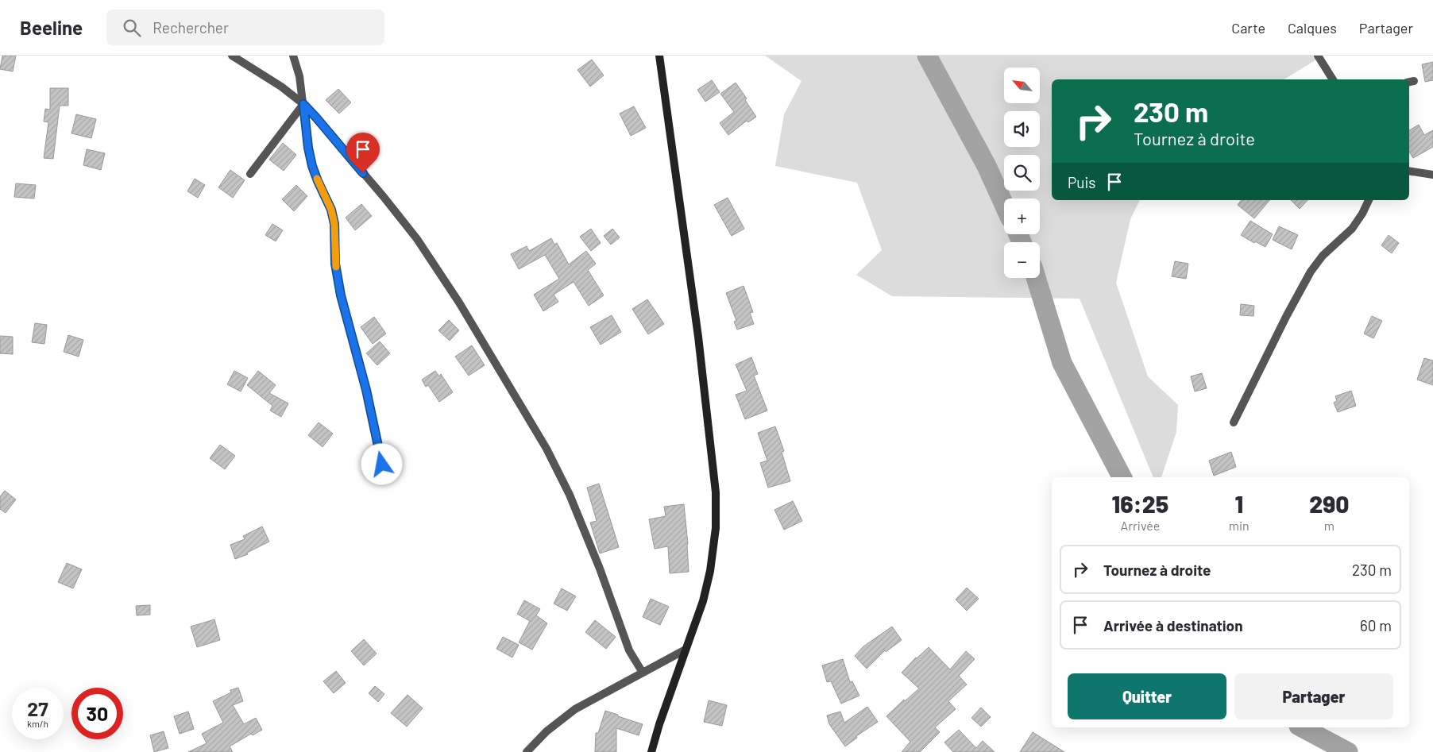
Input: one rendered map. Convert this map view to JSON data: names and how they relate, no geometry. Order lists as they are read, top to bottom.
{
  "north": "top left",
  "page": {
    "header": "Beeline",
    "search": "Rechercher",
    "nav": ["Carte", "Calques", "Partager"],
    "map_buttons": ["+", "−"],
    "turn": ["230 m", "Tournez à droite"],
    "then": "Puis",
    "eta": [
      "16:25",
      "Arrivée",
      "1",
      "min",
      "290",
      "m"
    ],
    "list": [
      {
        "name": "Tournez à droite",
        "value": "230 m"
      },
      {
        "name": "Arrivée à destination",
        "value": "60 m"
      }
    ],
    "buttons": ["Quitter", "Partager"],
    "speed": "27 km/h",
    "limit": "30"
  }
}
